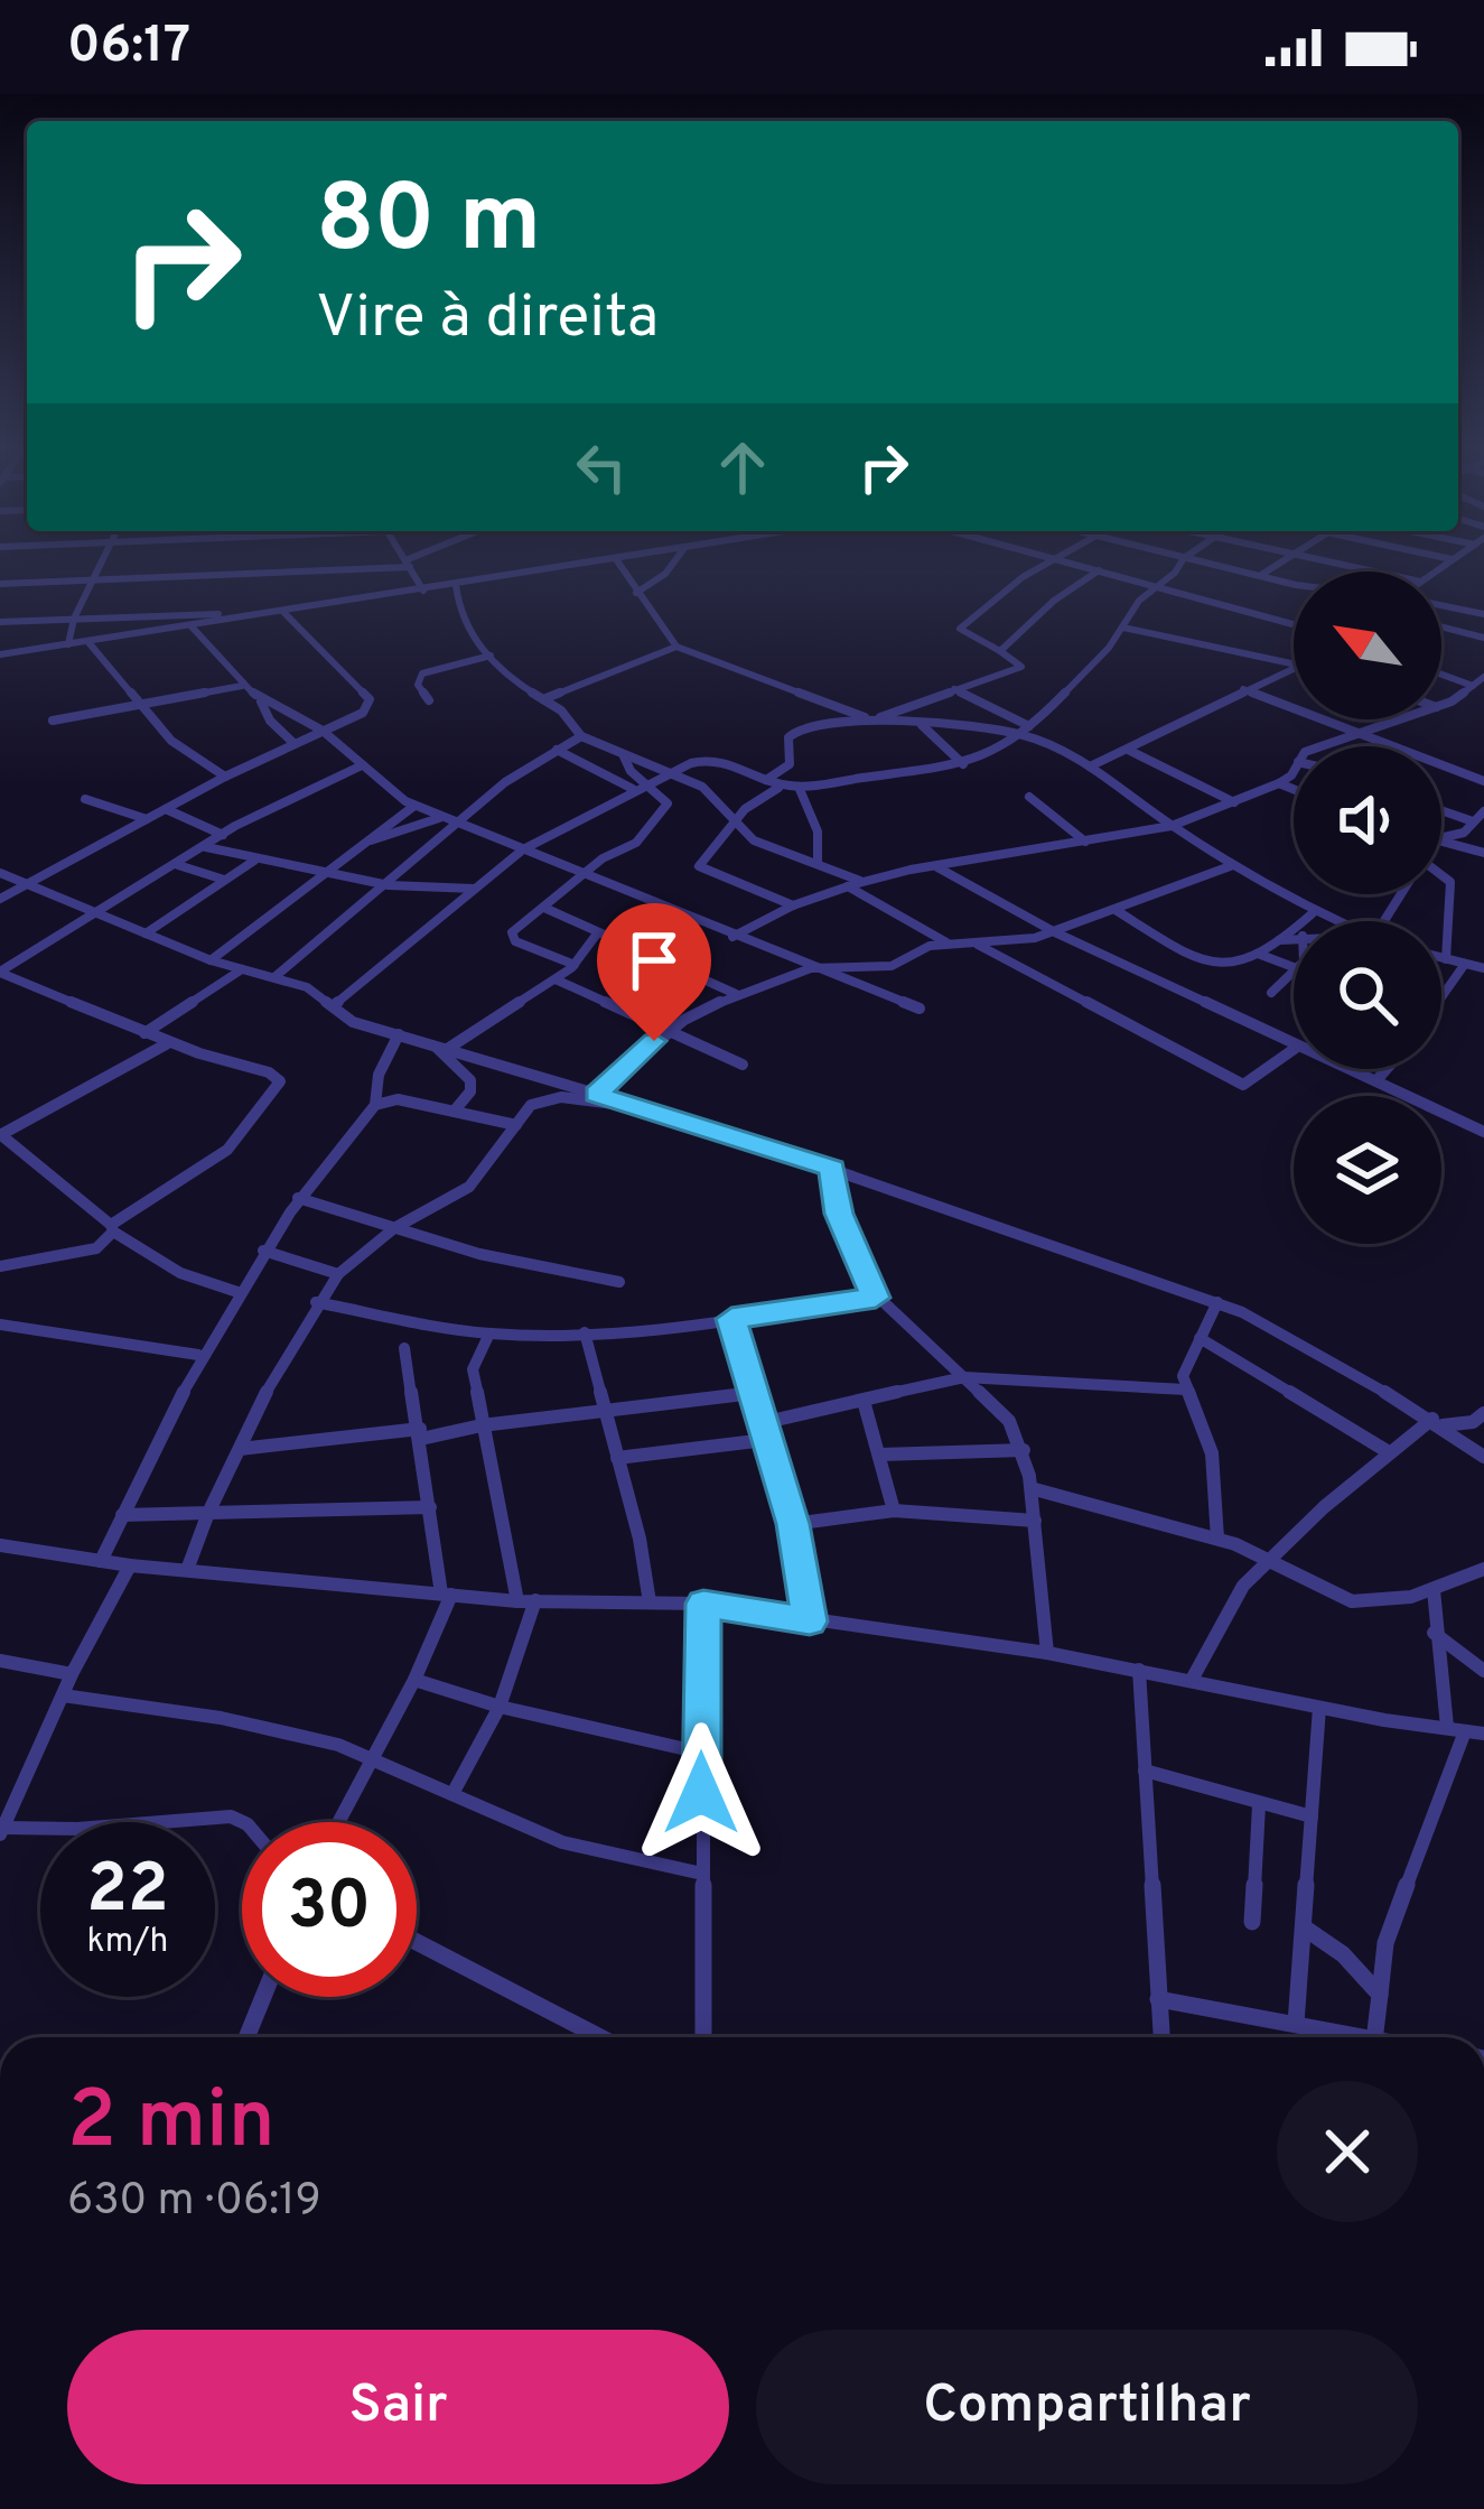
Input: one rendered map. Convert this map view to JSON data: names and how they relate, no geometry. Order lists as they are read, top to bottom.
{
  "north": "top left",
  "page": {
    "status": "06:17",
    "turn": ["80 m", "Vire à direita"],
    "speed": "22 km/h",
    "limit": "30",
    "heading": ["2 min", "630 m · 06:19"],
    "buttons": ["Sair", "Compartilhar"]
  }
}
